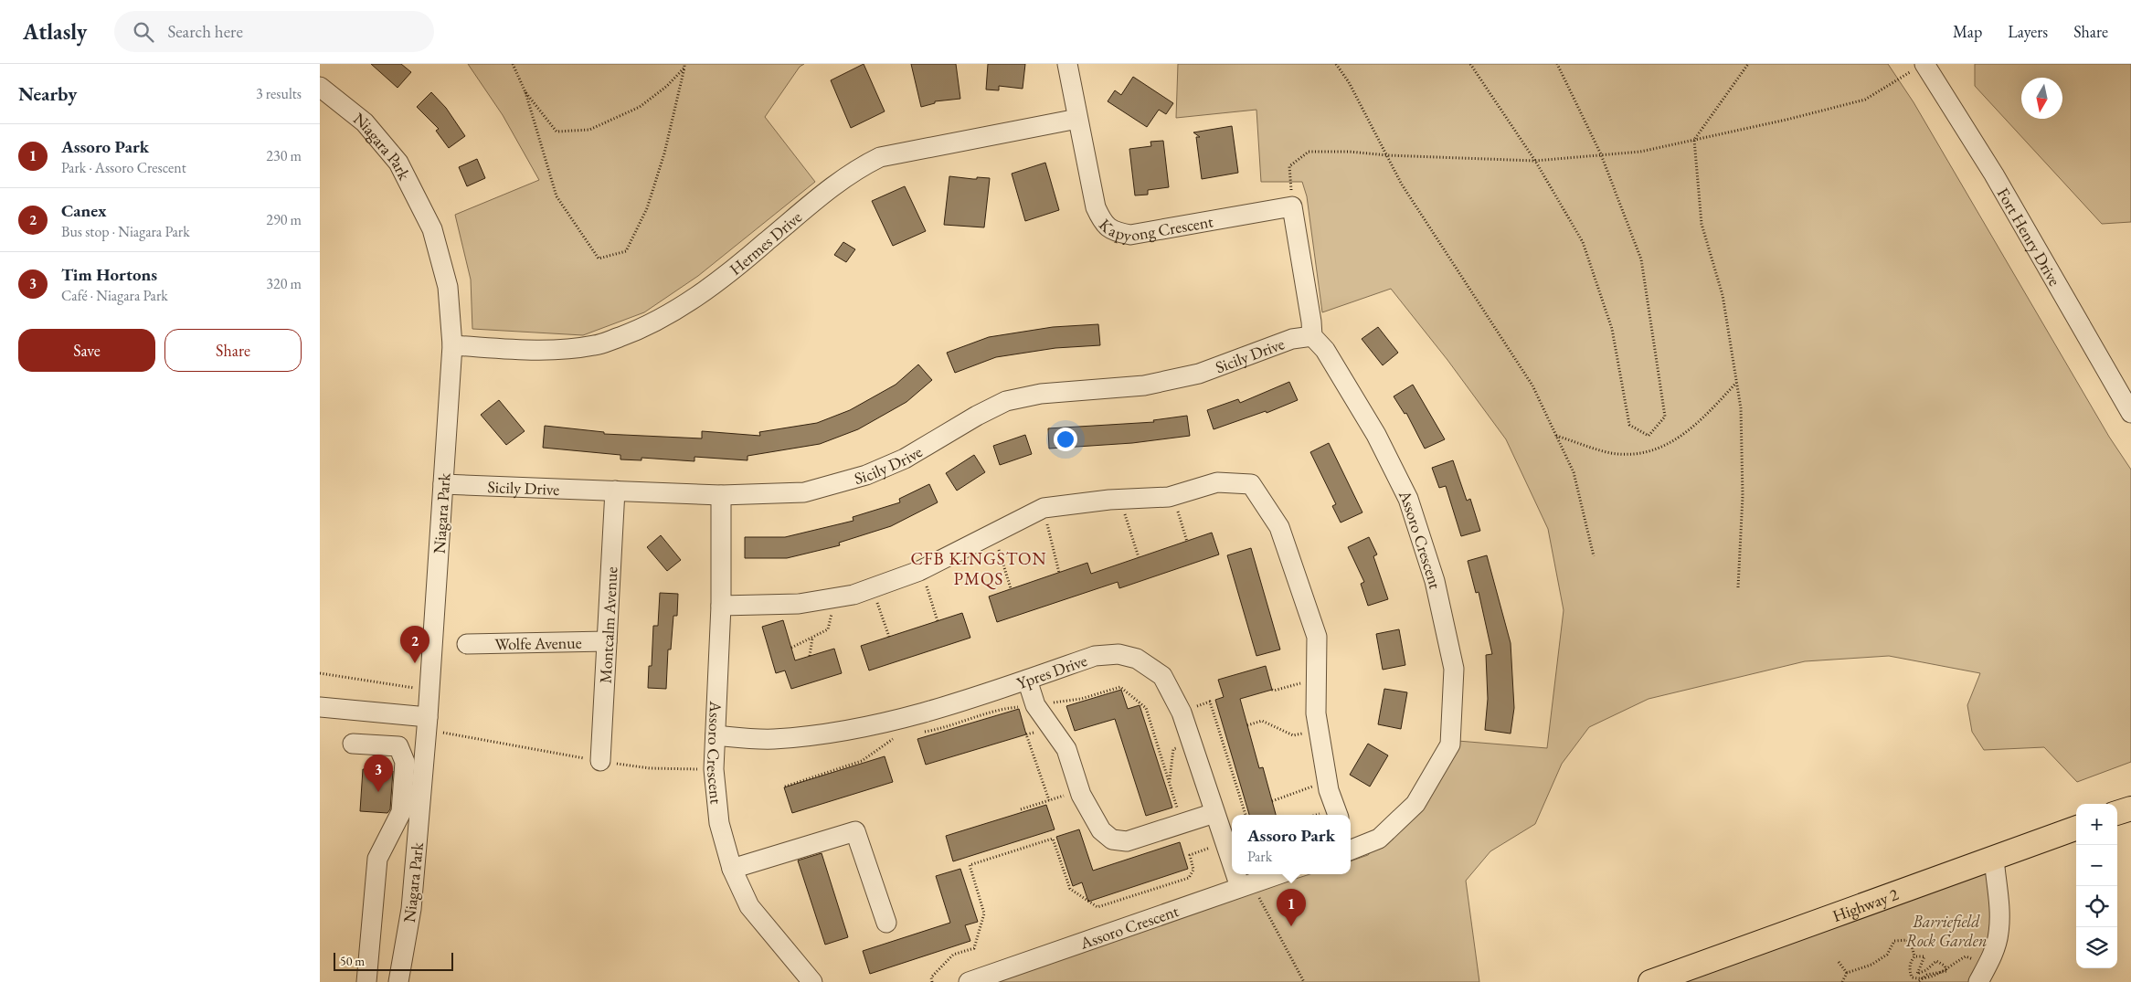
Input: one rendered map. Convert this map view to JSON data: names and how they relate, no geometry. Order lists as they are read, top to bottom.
{
  "streets": {
    "main road": ["Highway 2"],
    "street": [
      "Niagara Park",
      "Kapyong Crescent",
      "Fort Henry Drive",
      "Hermes Drive",
      "Sicily Drive",
      "Assoro Crescent",
      "Montcalm Avenue",
      "Wolfe Avenue",
      "Ypres Drive"
    ]
  },
  "crossings": [
    ["Niagara Park", "Hermes Drive"],
    ["Niagara Park", "Sicily Drive"],
    ["Kapyong Crescent", "Hermes Drive"],
    ["Sicily Drive", "Assoro Crescent"],
    ["Sicily Drive", "Montcalm Avenue"],
    ["Assoro Crescent", "Ypres Drive"],
    ["Montcalm Avenue", "Wolfe Avenue"]
  ],
  "districts": ["CFB KINGSTON PMQS"],
  "parks": ["Barriefield Rock Garden"],
  "scale_bar": "50 m",
  "north": "bottom",
  "page": {
    "header": "Atlasly",
    "search": "Search here",
    "nav": ["Map", "Layers", "Share"],
    "heading": ["Nearby", "3 results"],
    "list": [
      {
        "mark": "1",
        "name": "Assoro Park",
        "note": "Park · Assoro Crescent",
        "value": "230 m"
      },
      {
        "mark": "2",
        "name": "Canex",
        "note": "Bus stop · Niagara Park",
        "value": "290 m"
      },
      {
        "mark": "3",
        "name": "Tim Hortons",
        "note": "Café · Niagara Park",
        "value": "320 m"
      }
    ],
    "buttons": ["Save", "Share"],
    "pins": ["2", "3", "1"],
    "map_buttons": ["+", "−"],
    "popup": ["Assoro Park", "Park"],
    "scale": "50 m"
  }
}
